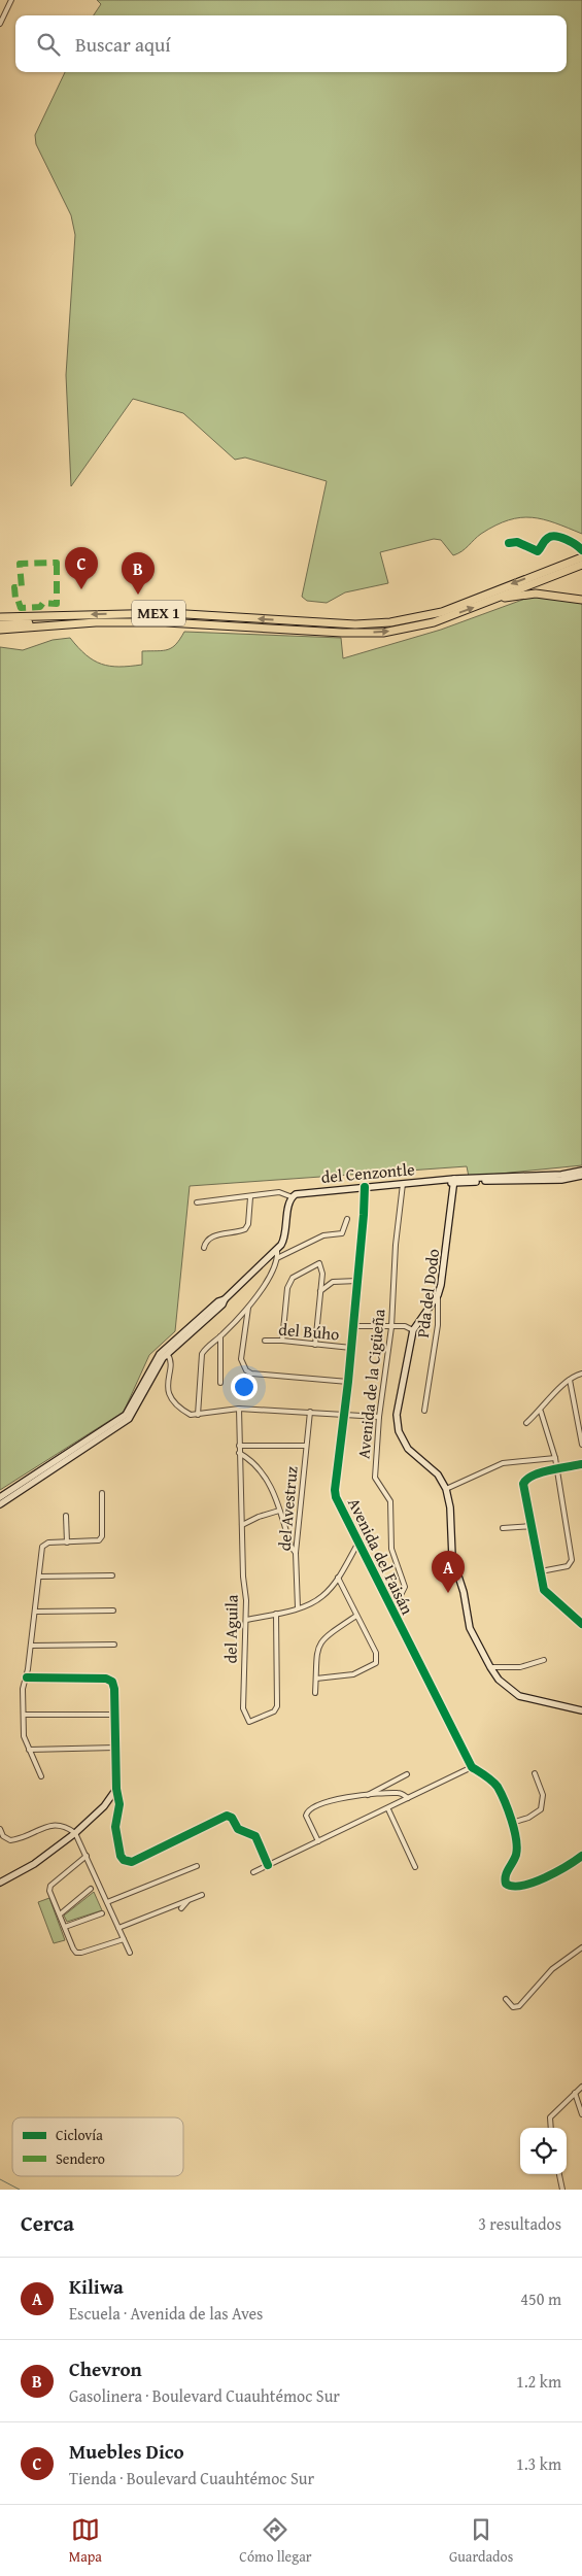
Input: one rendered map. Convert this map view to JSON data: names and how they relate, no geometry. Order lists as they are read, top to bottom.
{
  "streets": {
    "highway": ["MEX 1"],
    "main road": ["del Cenzontle", "Pda del Dodo"],
    "street": [
      "del Búho",
      "Avenida de la Cigüeña",
      "del Avestruz",
      "Avenida del Faisán",
      "del Aguila"
    ]
  },
  "crossings": [
    ["del Cenzontle", "Pda del Dodo"],
    ["del Cenzontle", "Avenida de la Cigüeña"],
    ["del Cenzontle", "Avenida del Faisán"],
    ["del Búho", "Avenida del Faisán"],
    ["Avenida de la Cigüeña", "Avenida del Faisán"]
  ],
  "legend": ["Ciclovía", "Sendero"],
  "page": {
    "search": "Buscar aquí",
    "pins": ["C", "B", "A"],
    "heading": ["Cerca", "3 resultados"],
    "list": [
      {
        "mark": "A",
        "name": "Kiliwa",
        "note": "Escuela · Avenida de las Aves",
        "value": "450 m"
      },
      {
        "mark": "B",
        "name": "Chevron",
        "note": "Gasolinera · Boulevard Cuauhtémoc Sur",
        "value": "1.2 km"
      },
      {
        "mark": "C",
        "name": "Muebles Dico",
        "note": "Tienda · Boulevard Cuauhtémoc Sur",
        "value": "1.3 km"
      }
    ],
    "nav": ["Mapa", "Cómo llegar", "Guardados"]
  }
}
